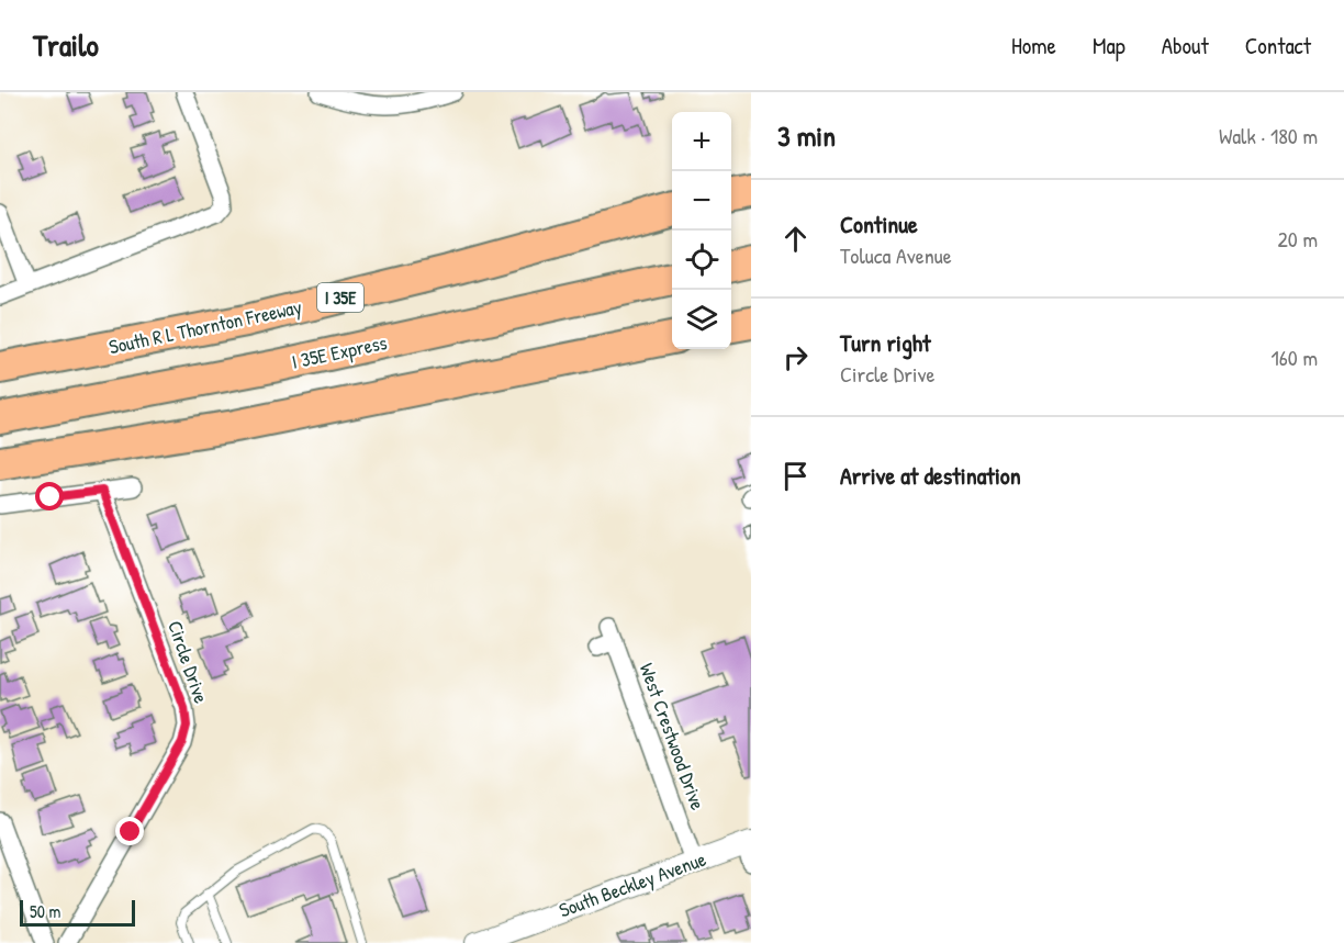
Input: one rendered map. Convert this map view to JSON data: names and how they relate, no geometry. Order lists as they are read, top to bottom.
{
  "streets": {
    "highway": ["I 35E", "South R L Thornton Freeway", "I 35E Express"],
    "street": ["Circle Drive", "West Crestwood Drive", "South Beckley Avenue"]
  },
  "crossings": [
    ["West Crestwood Drive", "South Beckley Avenue"]
  ],
  "scale_bar": "50 m",
  "page": {
    "header": "Trailo",
    "nav": [
      "Home",
      "Map",
      "About",
      "Contact"
    ],
    "heading": ["3 min", "Walk · 180 m"],
    "map_buttons": ["+", "−"],
    "list": [
      ["Continue", "Toluca Avenue", "20 m"],
      ["Turn right", "Circle Drive", "160 m"],
      "Arrive at destination"
    ],
    "scale": "50 m"
  }
}
